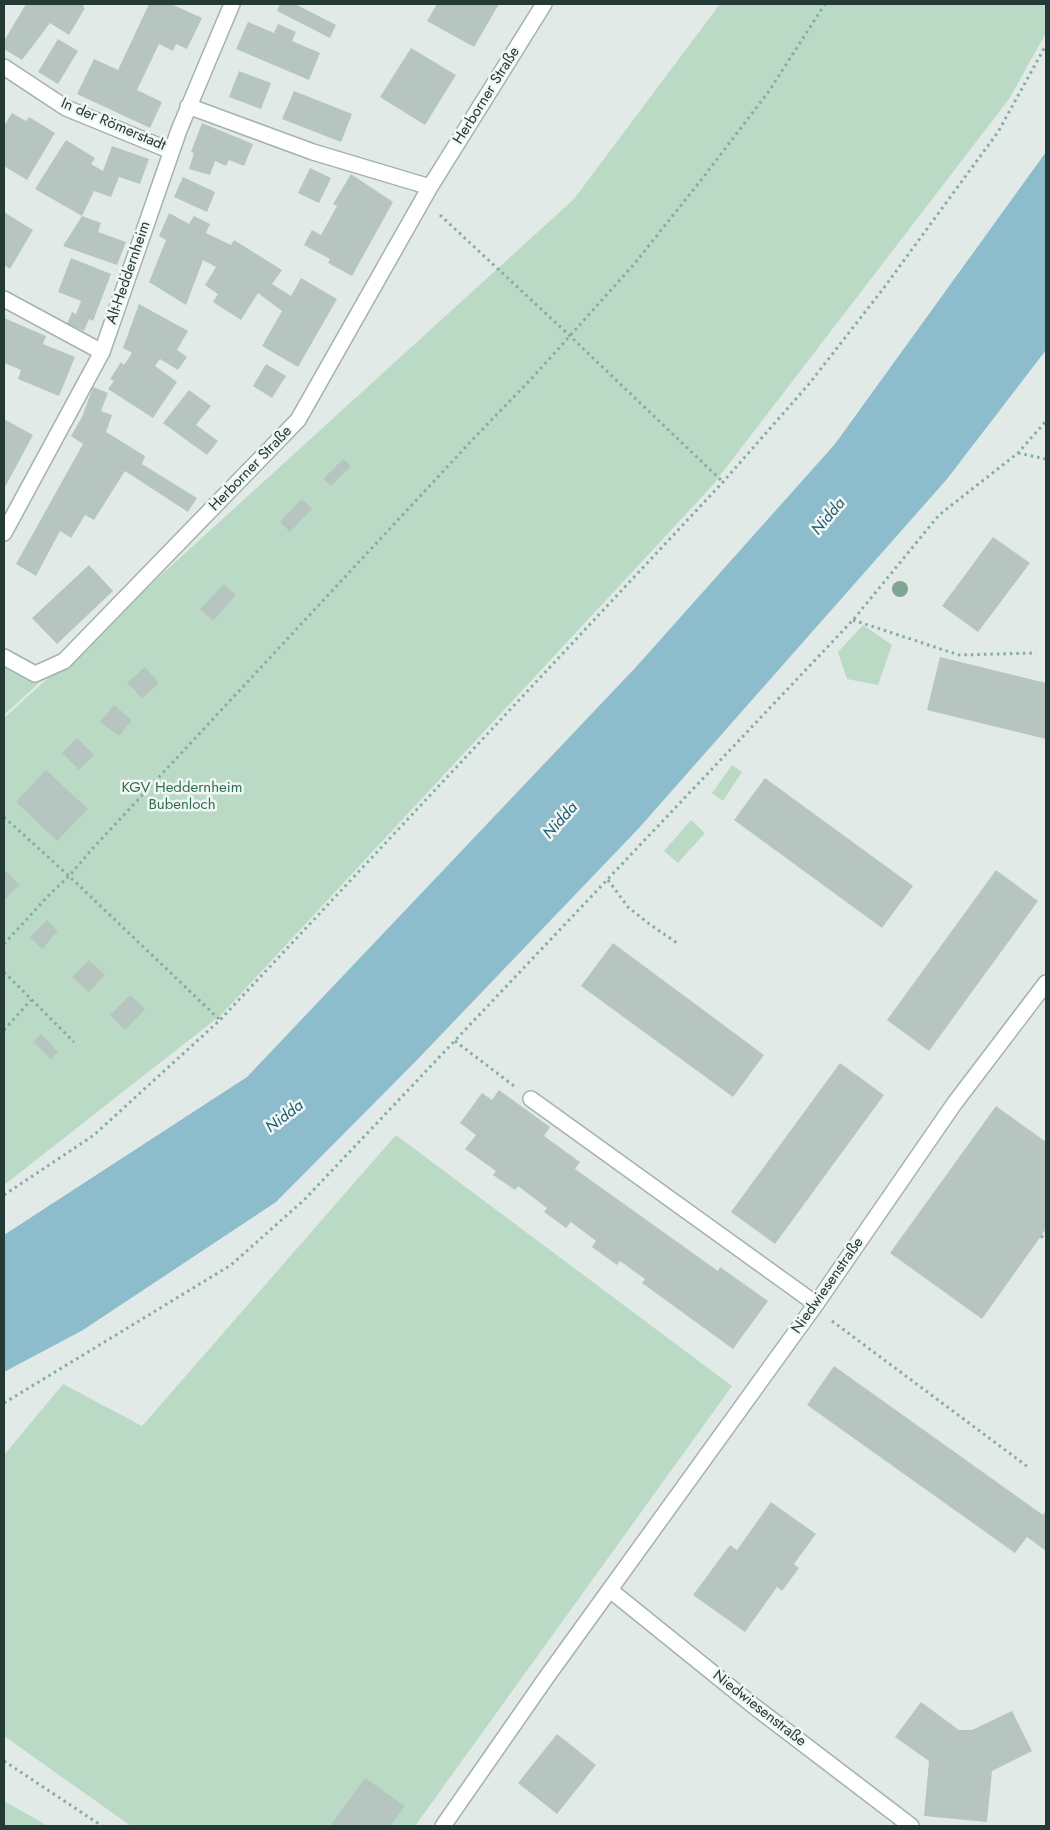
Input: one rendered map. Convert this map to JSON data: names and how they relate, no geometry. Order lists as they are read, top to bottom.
{
  "streets": {
    "street": [
      "Herborner Straße",
      "In der Römerstadt",
      "Alt-Heddernheim",
      "Niedwiesenstraße"
    ]
  },
  "crossings": [
    ["In der Römerstadt", "Alt-Heddernheim"]
  ],
  "water": ["Nidda"],
  "parks": ["KGV Heddernheim Bubenloch"]
}
